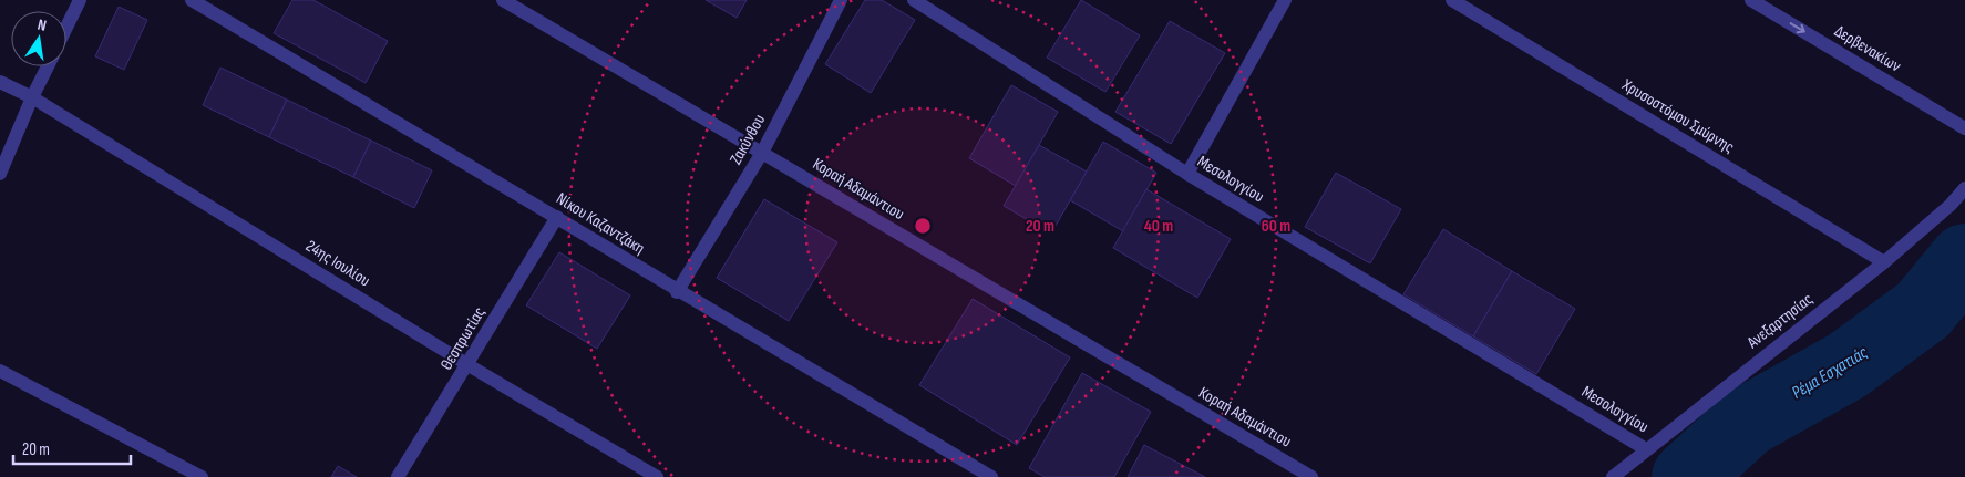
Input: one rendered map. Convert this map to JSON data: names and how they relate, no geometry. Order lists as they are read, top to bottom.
{
  "streets": {
    "street": [
      "Δερβενακίων",
      "Χρυσοστόμου Σμύρνης",
      "Ζακύνθου",
      "Μεσολογγίου",
      "Κοραή Αδαμάντιου",
      "Νίκου Καζαντζάκη",
      "24ης Ιουλίου",
      "Ανεξαρτησίας",
      "Θεσπρωτίας"
    ]
  },
  "crossings": [
    ["Χρυσοστόμου Σμύρνης", "Ανεξαρτησίας"],
    ["Ζακύνθου", "Κοραή Αδαμάντιου"],
    ["Ζακύνθου", "Νίκου Καζαντζάκη"],
    ["Μεσολογγίου", "Ανεξαρτησίας"],
    ["Νίκου Καζαντζάκη", "Θεσπρωτίας"],
    ["24ης Ιουλίου", "Θεσπρωτίας"]
  ],
  "one_way": ["Δερβενακίων"],
  "water": ["Ρέμα Εσχατιάς"],
  "scale_bar": "20 m",
  "north": "top",
  "rings": ["20 m", "40 m", "60 m"]
}
